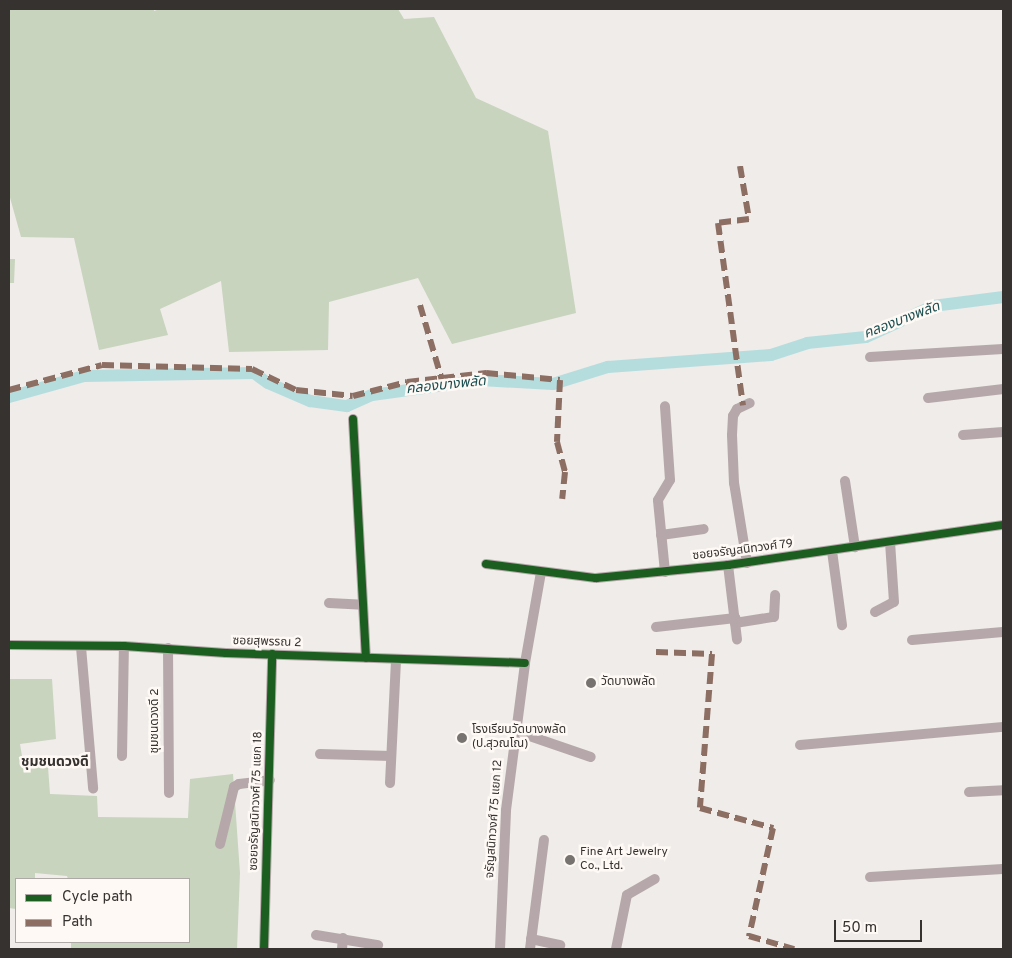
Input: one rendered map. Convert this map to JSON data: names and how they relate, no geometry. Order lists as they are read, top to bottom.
{
  "streets": {
    "street": [
      "ซอยจรัญสนิทวงศ์ 79",
      "ซอยสุพรรณ 2",
      "ชุมชนดวงดี 2",
      "ซอยจรัญสนิทวงศ์ 75 แยก 18",
      "จรัญสนิทวงศ์ 75 แยก 12"
    ]
  },
  "crossings": [
    ["ซอยจรัญสนิทวงศ์ 79", "จรัญสนิทวงศ์ 75 แยก 12"],
    ["ซอยสุพรรณ 2", "ชุมชนดวงดี 2"],
    ["ซอยสุพรรณ 2", "ซอยจรัญสนิทวงศ์ 75 แยก 18"],
    ["ซอยสุพรรณ 2", "จรัญสนิทวงศ์ 75 แยก 12"]
  ],
  "districts": ["ชุมชนดวงดี"],
  "water": ["คลองบางพลัด"],
  "places": ["วัดบางพลัด", "โรงเรียนวัดบางพลัด (ป.สุวณโณ)", "Fine Art Jewelry Co., Ltd."],
  "legend": ["Cycle path", "Path"],
  "scale_bar": "50 m"
}
